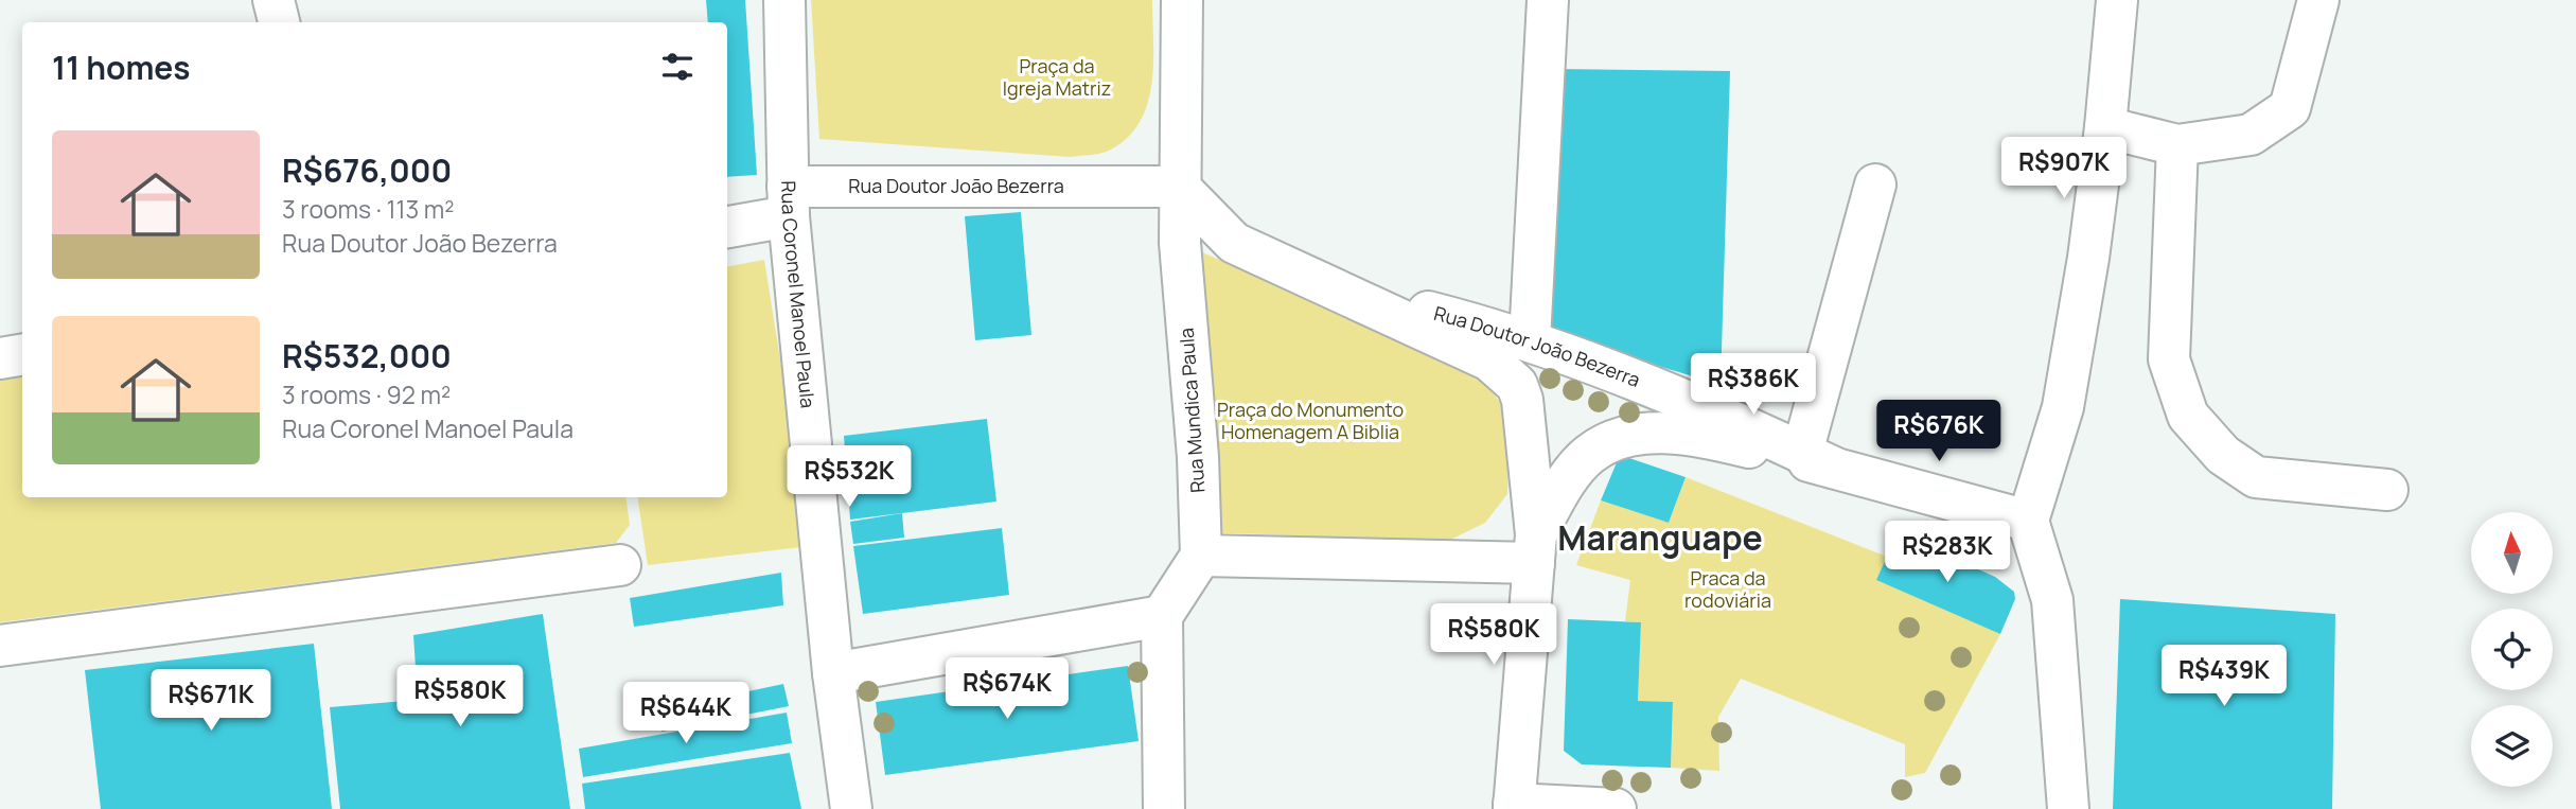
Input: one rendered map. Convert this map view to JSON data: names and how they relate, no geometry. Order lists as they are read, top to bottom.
{
  "streets": {
    "street": ["Rua Doutor João Bezerra", "Rua Coronel Manoel Paula", "Rua Mundica Paula"]
  },
  "crossings": [
    ["Rua Doutor João Bezerra", "Rua Coronel Manoel Paula"],
    ["Rua Doutor João Bezerra", "Rua Mundica Paula"]
  ],
  "districts": ["Maranguape"],
  "parks": ["Praça da Igreja Matriz", "Praça do Monumento Homenagem A Biblia", "Praca da rodoviária"],
  "north": "top",
  "page": {
    "heading": "11 homes",
    "list": [
      {
        "name": "R$676,000",
        "note": "3 rooms · 113 m² · Rua Doutor João Bezerra"
      },
      {
        "name": "R$532,000",
        "note": "3 rooms · 92 m² · Rua Coronel Manoel Paula"
      }
    ],
    "price": [
      "R$907K",
      "R$386K",
      "R$676K",
      "R$532K",
      "R$283K",
      "R$580K",
      "R$439K",
      "R$674K",
      "R$580K",
      "R$671K",
      "R$644K"
    ]
  }
}
